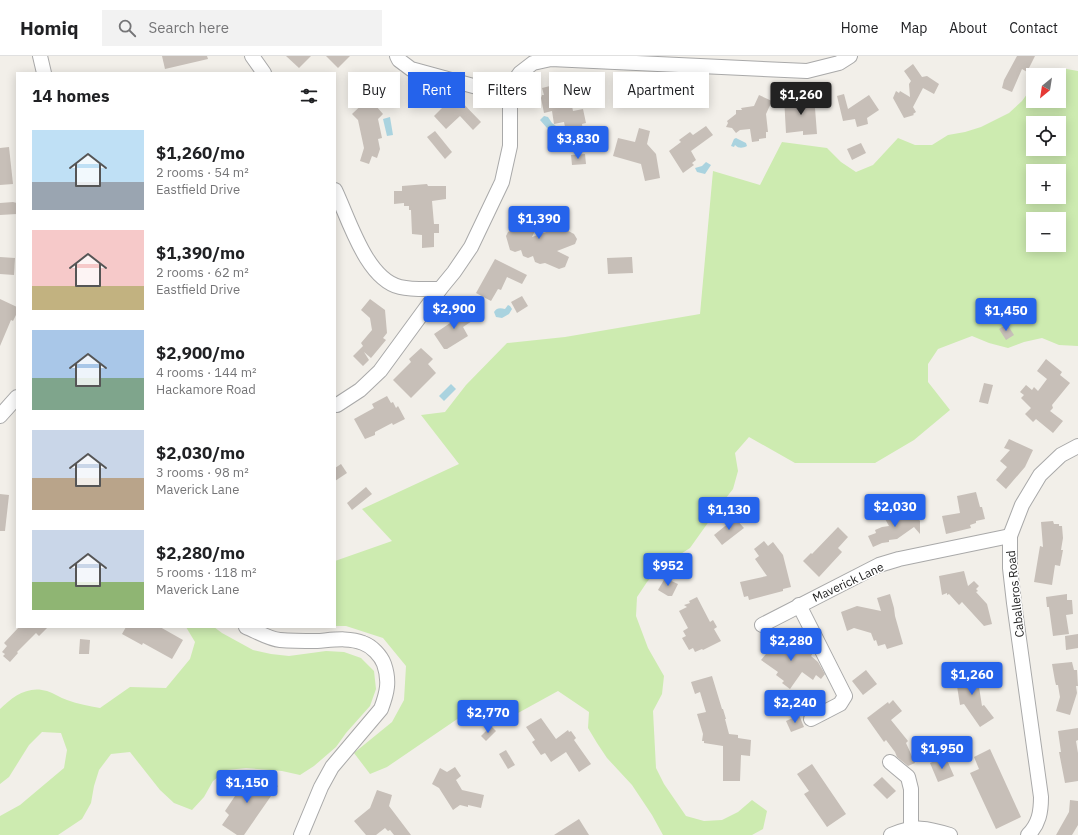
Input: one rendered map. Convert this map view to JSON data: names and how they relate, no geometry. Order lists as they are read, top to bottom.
{
  "streets": {
    "street": ["Maverick Lane", "Caballeros Road"]
  },
  "crossings": [
    ["Maverick Lane", "Caballeros Road"]
  ],
  "north": "bottom left",
  "page": {
    "header": "Homiq",
    "search": "Search here",
    "nav": [
      "Home",
      "Map",
      "About",
      "Contact"
    ],
    "map_buttons": ["+", "−"],
    "chip": [
      "Buy",
      "Rent",
      "Filters",
      "New",
      "Apartment"
    ],
    "heading": "14 homes",
    "price": [
      "$1,260",
      "$3,830",
      "$1,390",
      "$2,900",
      "$1,450",
      "$2,030",
      "$1,130",
      "$952",
      "$2,280",
      "$1,260",
      "$2,240",
      "$2,770",
      "$1,950",
      "$1,150"
    ],
    "list": [
      {
        "name": "$1,260/mo",
        "note": "2 rooms · 54 m² · Eastfield Drive"
      },
      {
        "name": "$1,390/mo",
        "note": "2 rooms · 62 m² · Eastfield Drive"
      },
      {
        "name": "$2,900/mo",
        "note": "4 rooms · 144 m² · Hackamore Road"
      },
      {
        "name": "$2,030/mo",
        "note": "3 rooms · 98 m² · Maverick Lane"
      },
      {
        "name": "$2,280/mo",
        "note": "5 rooms · 118 m² · Maverick Lane"
      }
    ]
  }
}
